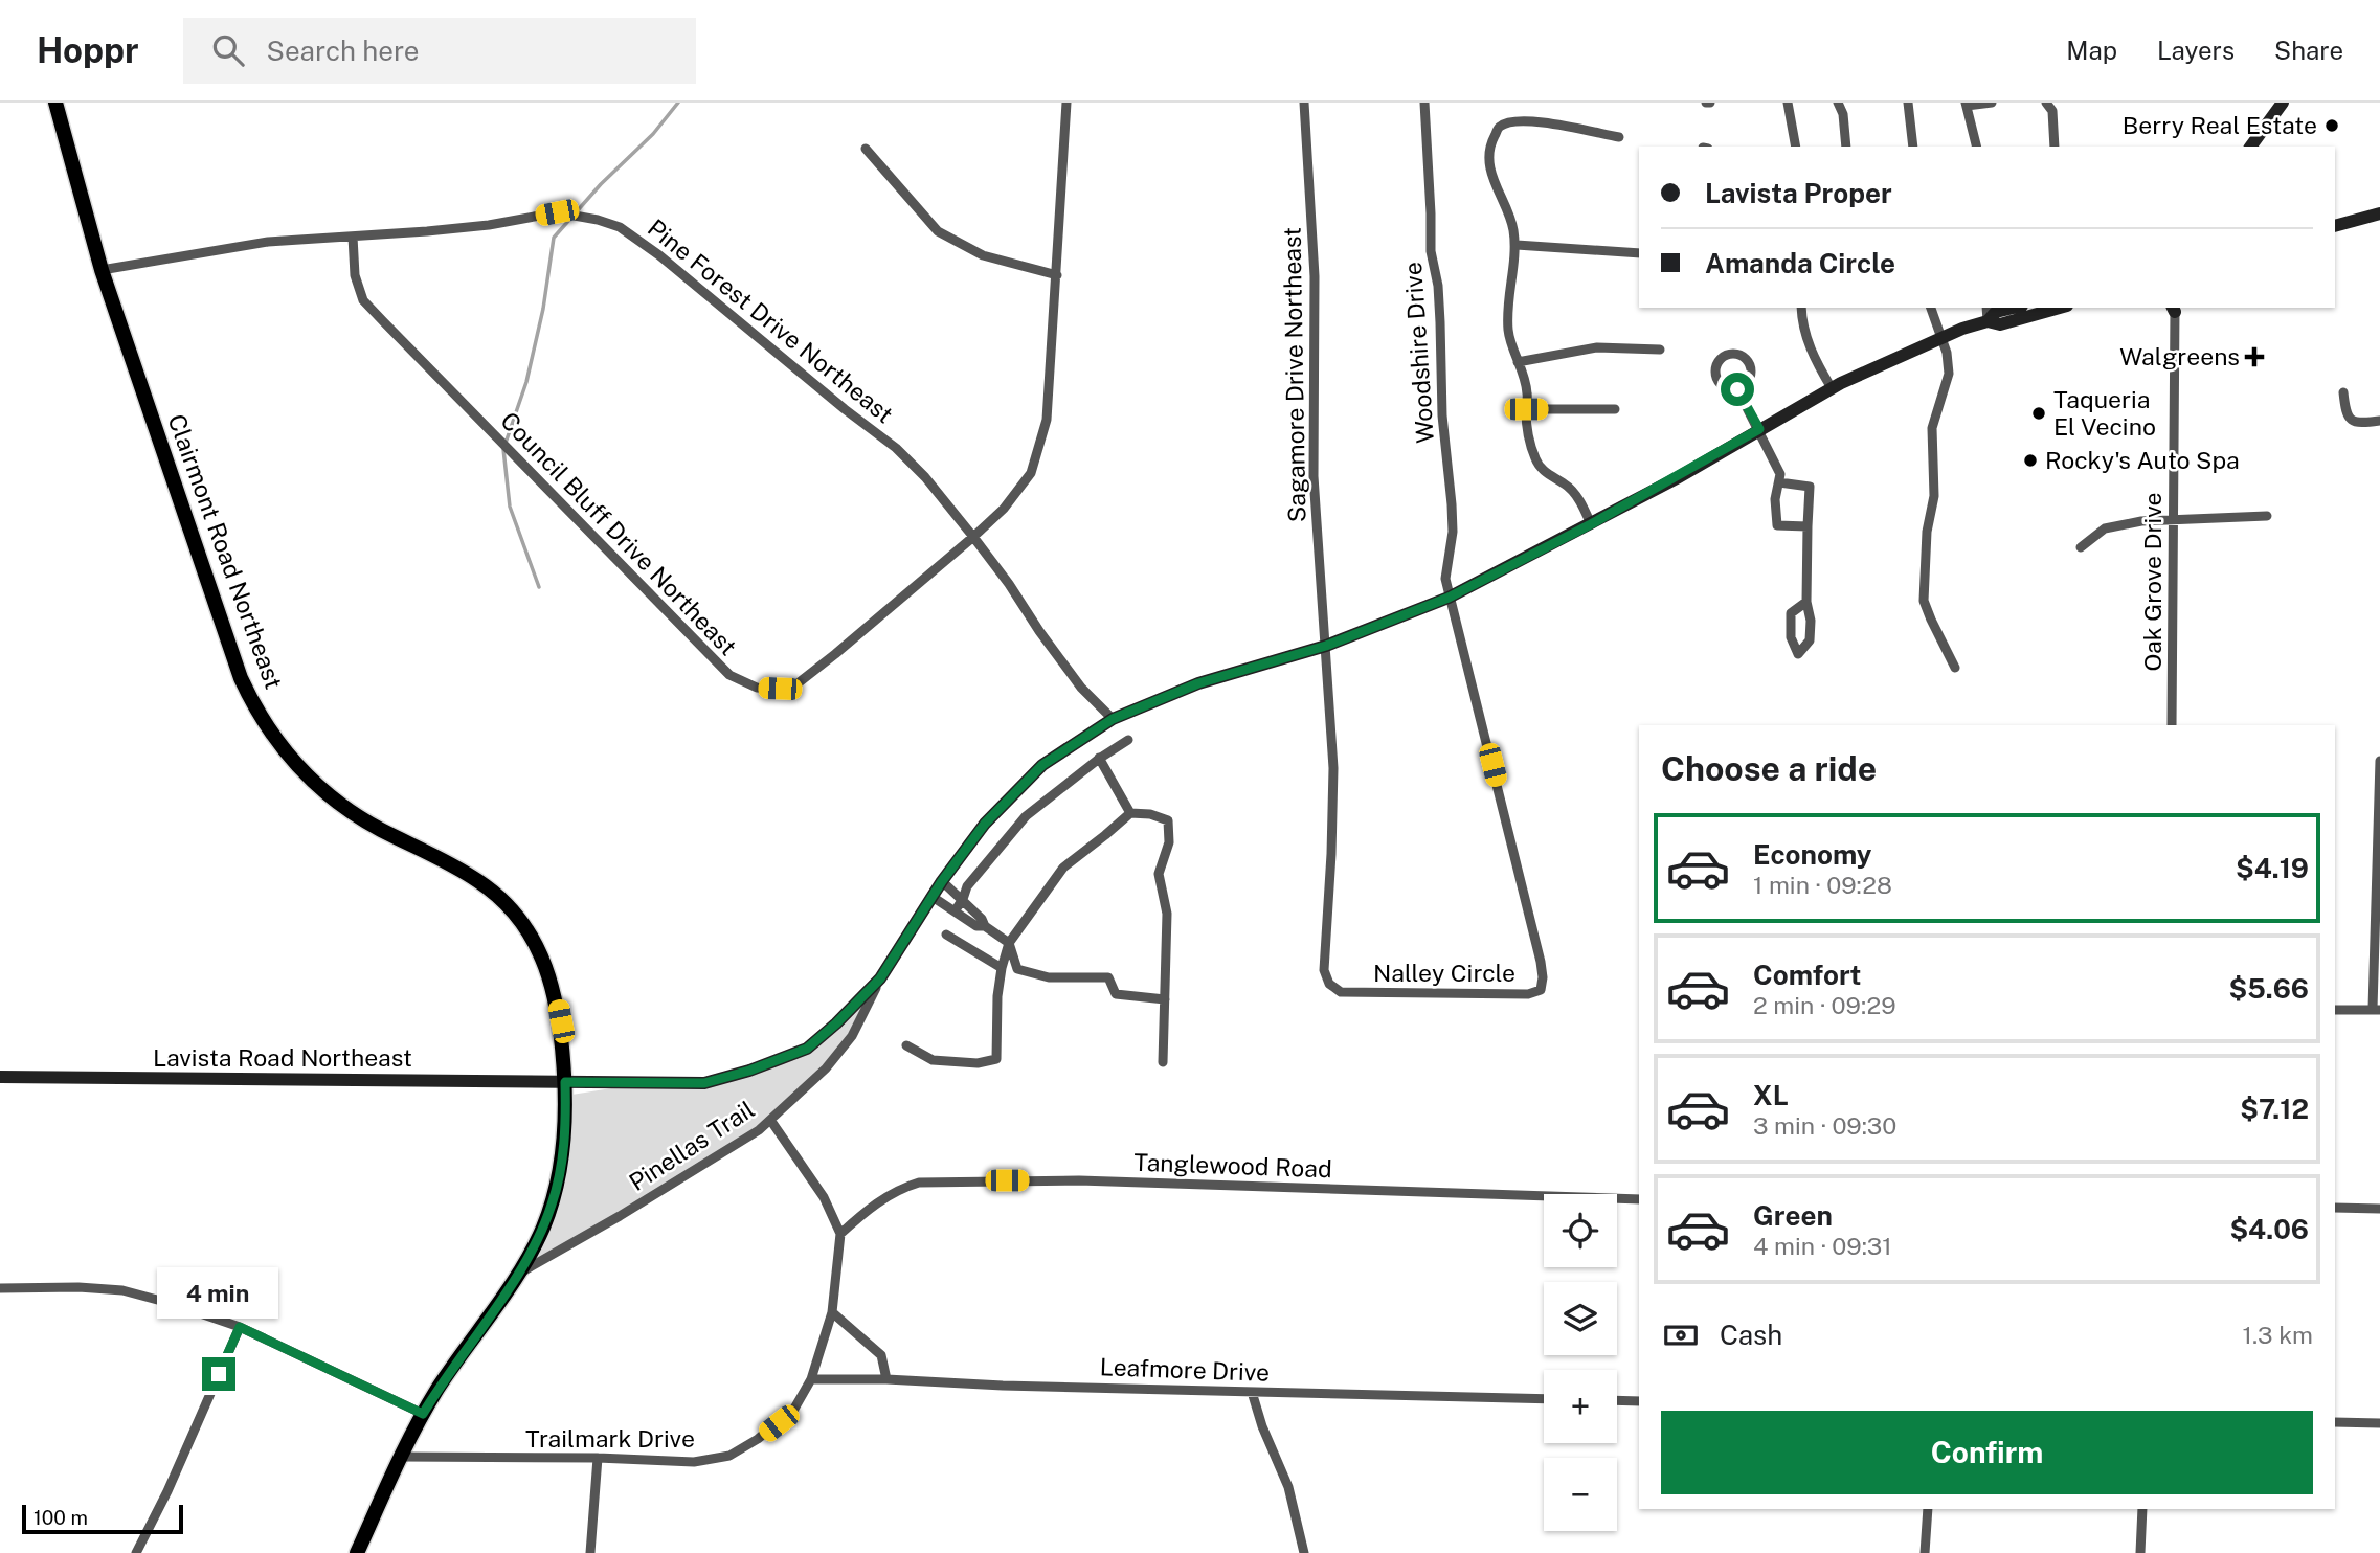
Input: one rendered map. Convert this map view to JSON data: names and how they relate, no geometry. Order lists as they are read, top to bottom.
{
  "streets": {
    "main road": ["Clairmont Road Northeast", "Lavista Road Northeast"],
    "street": [
      "Pine Forest Drive Northeast",
      "Woodshire Drive",
      "Sagamore Drive Northeast",
      "Council Bluff Drive Northeast",
      "Oak Grove Drive",
      "Nalley Circle",
      "Pinellas Trail",
      "Tanglewood Road",
      "Leafmore Drive",
      "Trailmark Drive"
    ]
  },
  "crossings": [
    ["Pine Forest Drive Northeast", "Council Bluff Drive Northeast"],
    ["Pine Forest Drive Northeast", "Clairmont Road Northeast"],
    ["Pine Forest Drive Northeast", "Lavista Road Northeast"],
    ["Woodshire Drive", "Nalley Circle"],
    ["Woodshire Drive", "Lavista Road Northeast"],
    ["Sagamore Drive Northeast", "Nalley Circle"],
    ["Sagamore Drive Northeast", "Lavista Road Northeast"],
    ["Clairmont Road Northeast", "Lavista Road Northeast"],
    ["Clairmont Road Northeast", "Pinellas Trail"],
    ["Clairmont Road Northeast", "Trailmark Drive"],
    ["Nalley Circle", "Lavista Road Northeast"],
    ["Lavista Road Northeast", "Pinellas Trail"],
    ["Tanglewood Road", "Trailmark Drive"],
    ["Leafmore Drive", "Trailmark Drive"]
  ],
  "places": {
    "other": ["Berry Real Estate", "Taqueria El Vecino", "Rocky's Auto Spa"],
    "health": ["Walgreens"]
  },
  "scale_bar": "100 m",
  "page": {
    "header": "Hoppr",
    "search": "Search here",
    "nav": ["Map", "Layers", "Share"],
    "banner": ["Lavista Proper", "Amanda Circle"],
    "heading": "Choose a ride",
    "list": [
      {
        "name": "Economy",
        "note": "1 min · 09:28",
        "value": "$4.19"
      },
      {
        "name": "Comfort",
        "note": "2 min · 09:29",
        "value": "$5.66"
      },
      {
        "name": "XL",
        "note": "3 min · 09:30",
        "value": "$7.12"
      },
      {
        "name": "Green",
        "note": "4 min · 09:31",
        "value": "$4.06"
      }
    ],
    "map_buttons": ["+", "−"],
    "bubble": "4 min",
    "pay": ["Cash", "1.3 km"],
    "buttons": "Confirm",
    "scale": "100 m"
  }
}
